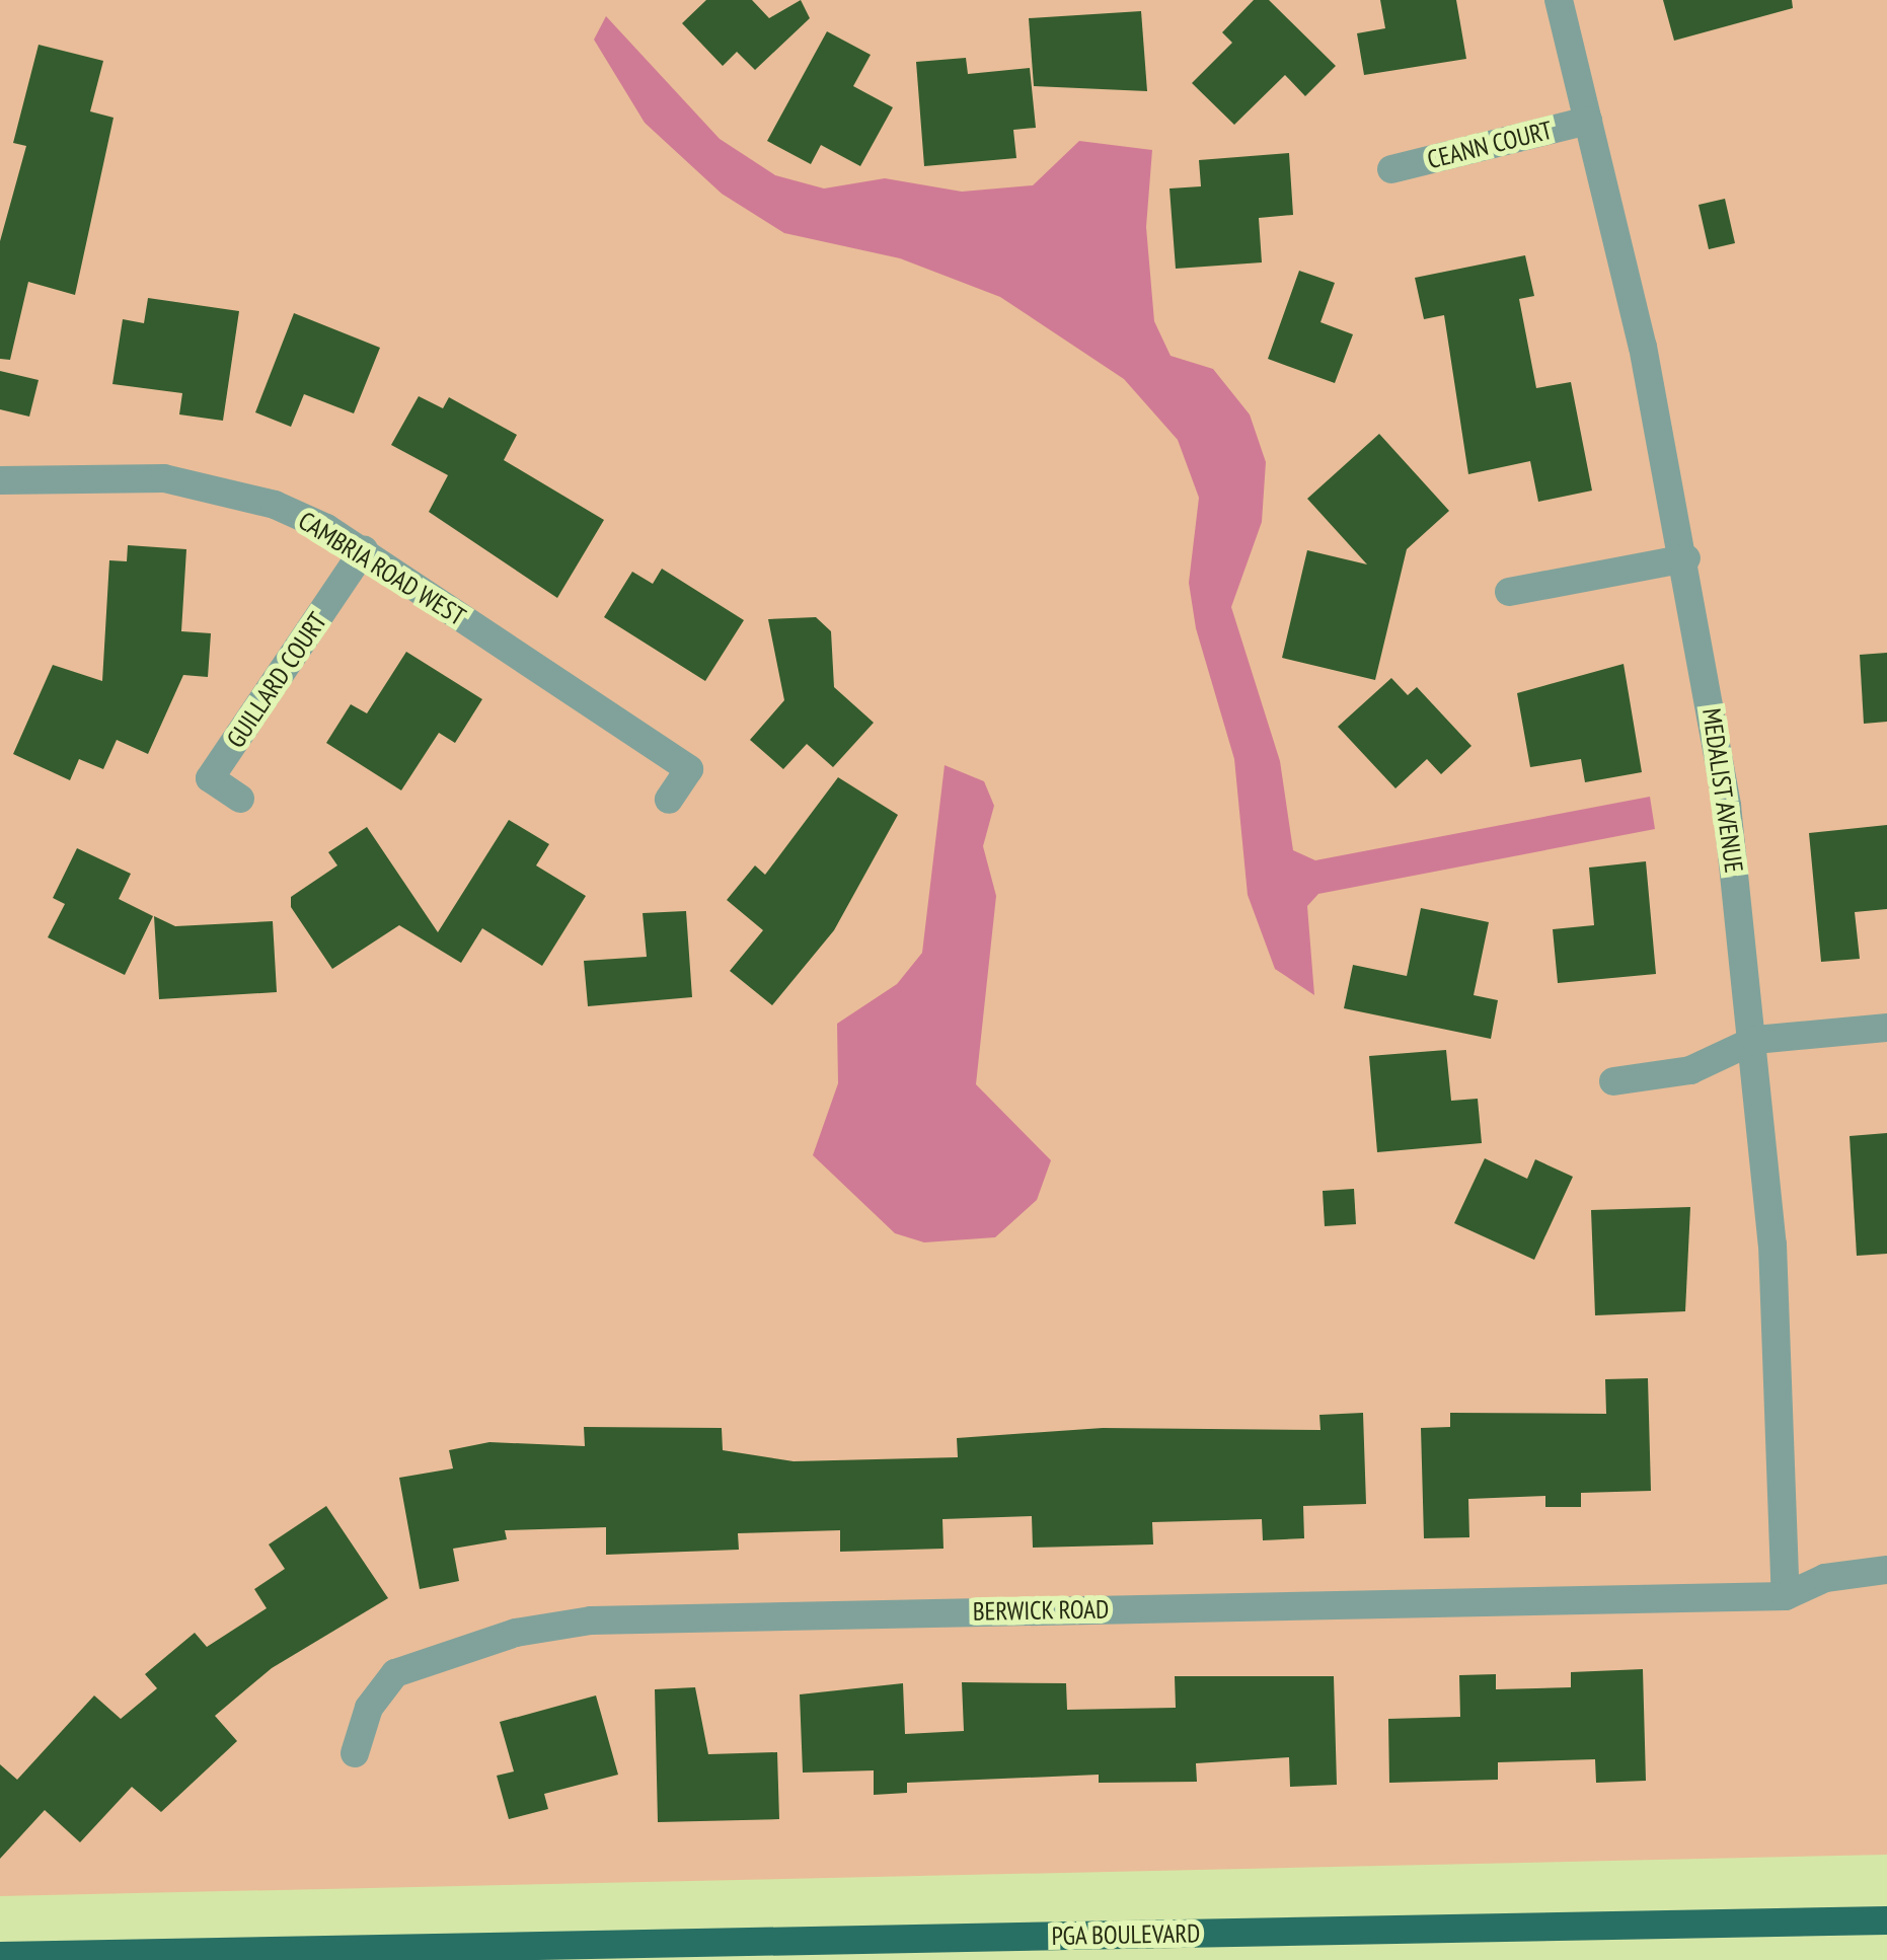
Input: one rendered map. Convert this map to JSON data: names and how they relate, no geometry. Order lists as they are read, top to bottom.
{
  "streets": {
    "main road": ["PGA BOULEVARD"],
    "street": [
      "CEANN COURT",
      "CAMBRIA ROAD WEST",
      "GUILLARD COURT",
      "MEDALIST AVENUE",
      "BERWICK ROAD"
    ]
  },
  "crossings": [
    ["CEANN COURT", "MEDALIST AVENUE"],
    ["CAMBRIA ROAD WEST", "GUILLARD COURT"],
    ["MEDALIST AVENUE", "BERWICK ROAD"]
  ]
}
